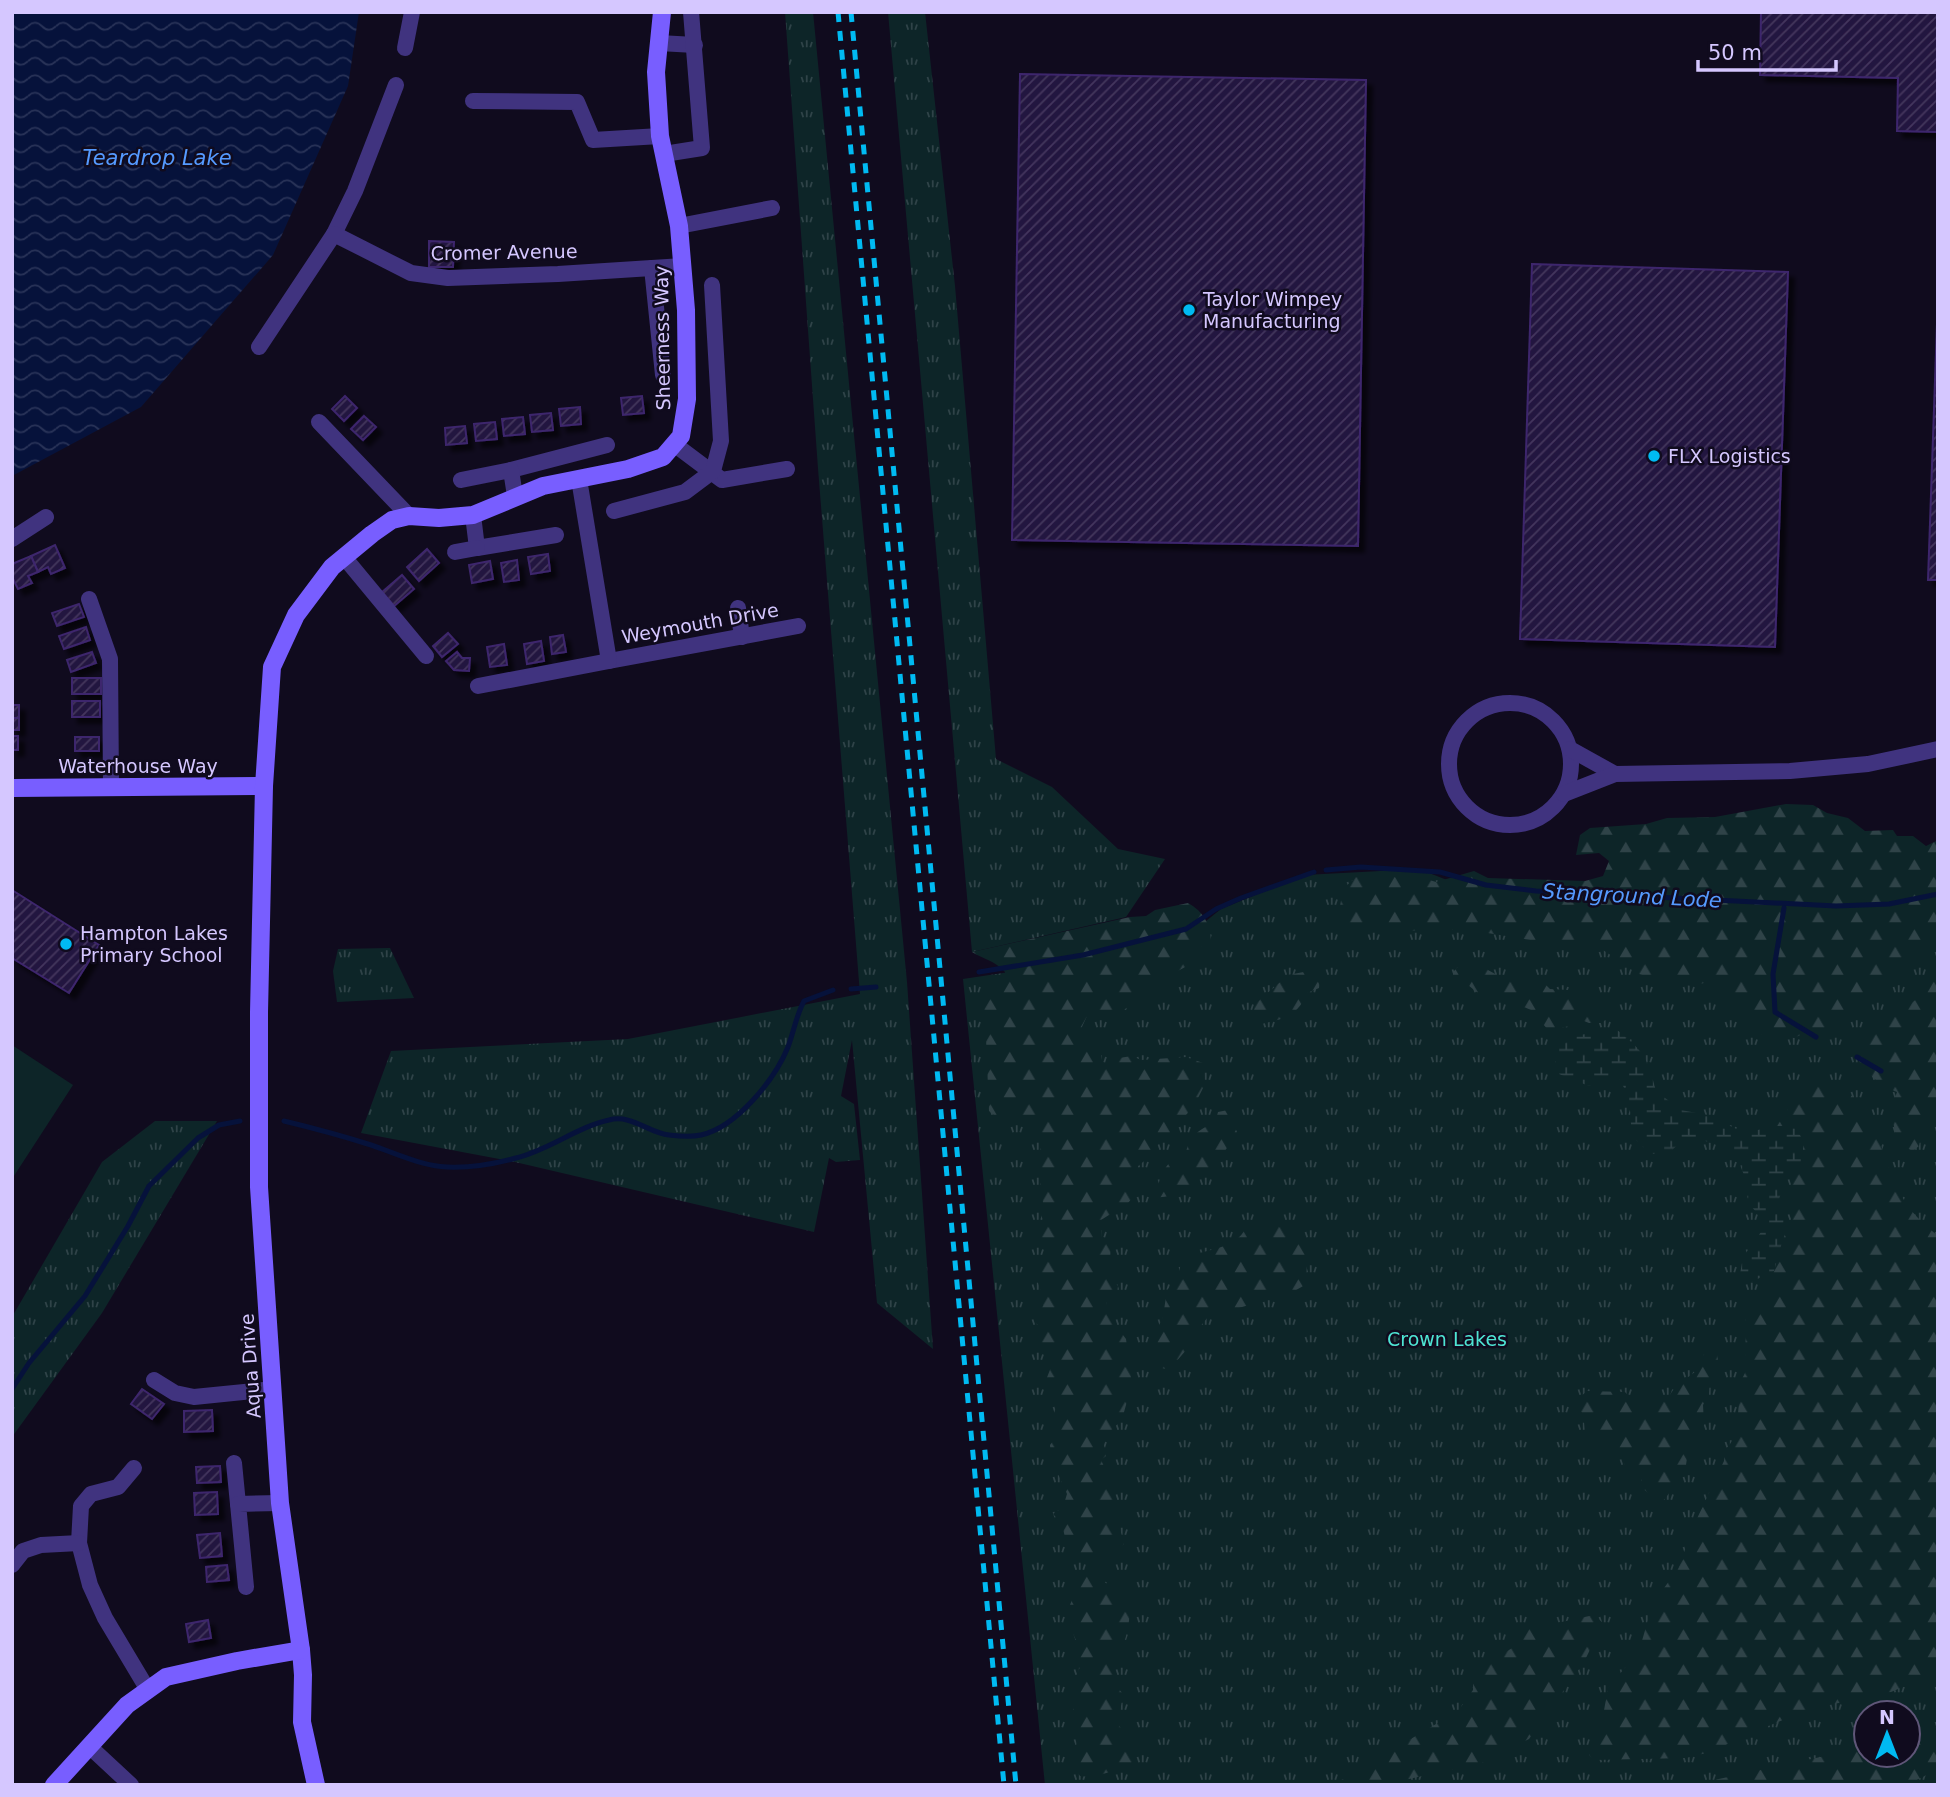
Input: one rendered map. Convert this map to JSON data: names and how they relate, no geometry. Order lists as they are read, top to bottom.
{
  "streets": {
    "street": [
      "Cromer Avenue",
      "Sheerness Way",
      "Weymouth Drive",
      "Waterhouse Way",
      "Aqua Drive"
    ]
  },
  "crossings": [
    ["Cromer Avenue", "Sheerness Way"],
    ["Waterhouse Way", "Aqua Drive"]
  ],
  "water": ["Teardrop Lake", "Stanground Lode"],
  "parks": ["Crown Lakes"],
  "places": ["Taylor Wimpey Manufacturing", "FLX Logistics", "Hampton Lakes Primary School"],
  "scale_bar": "50 m",
  "north": "top"
}
